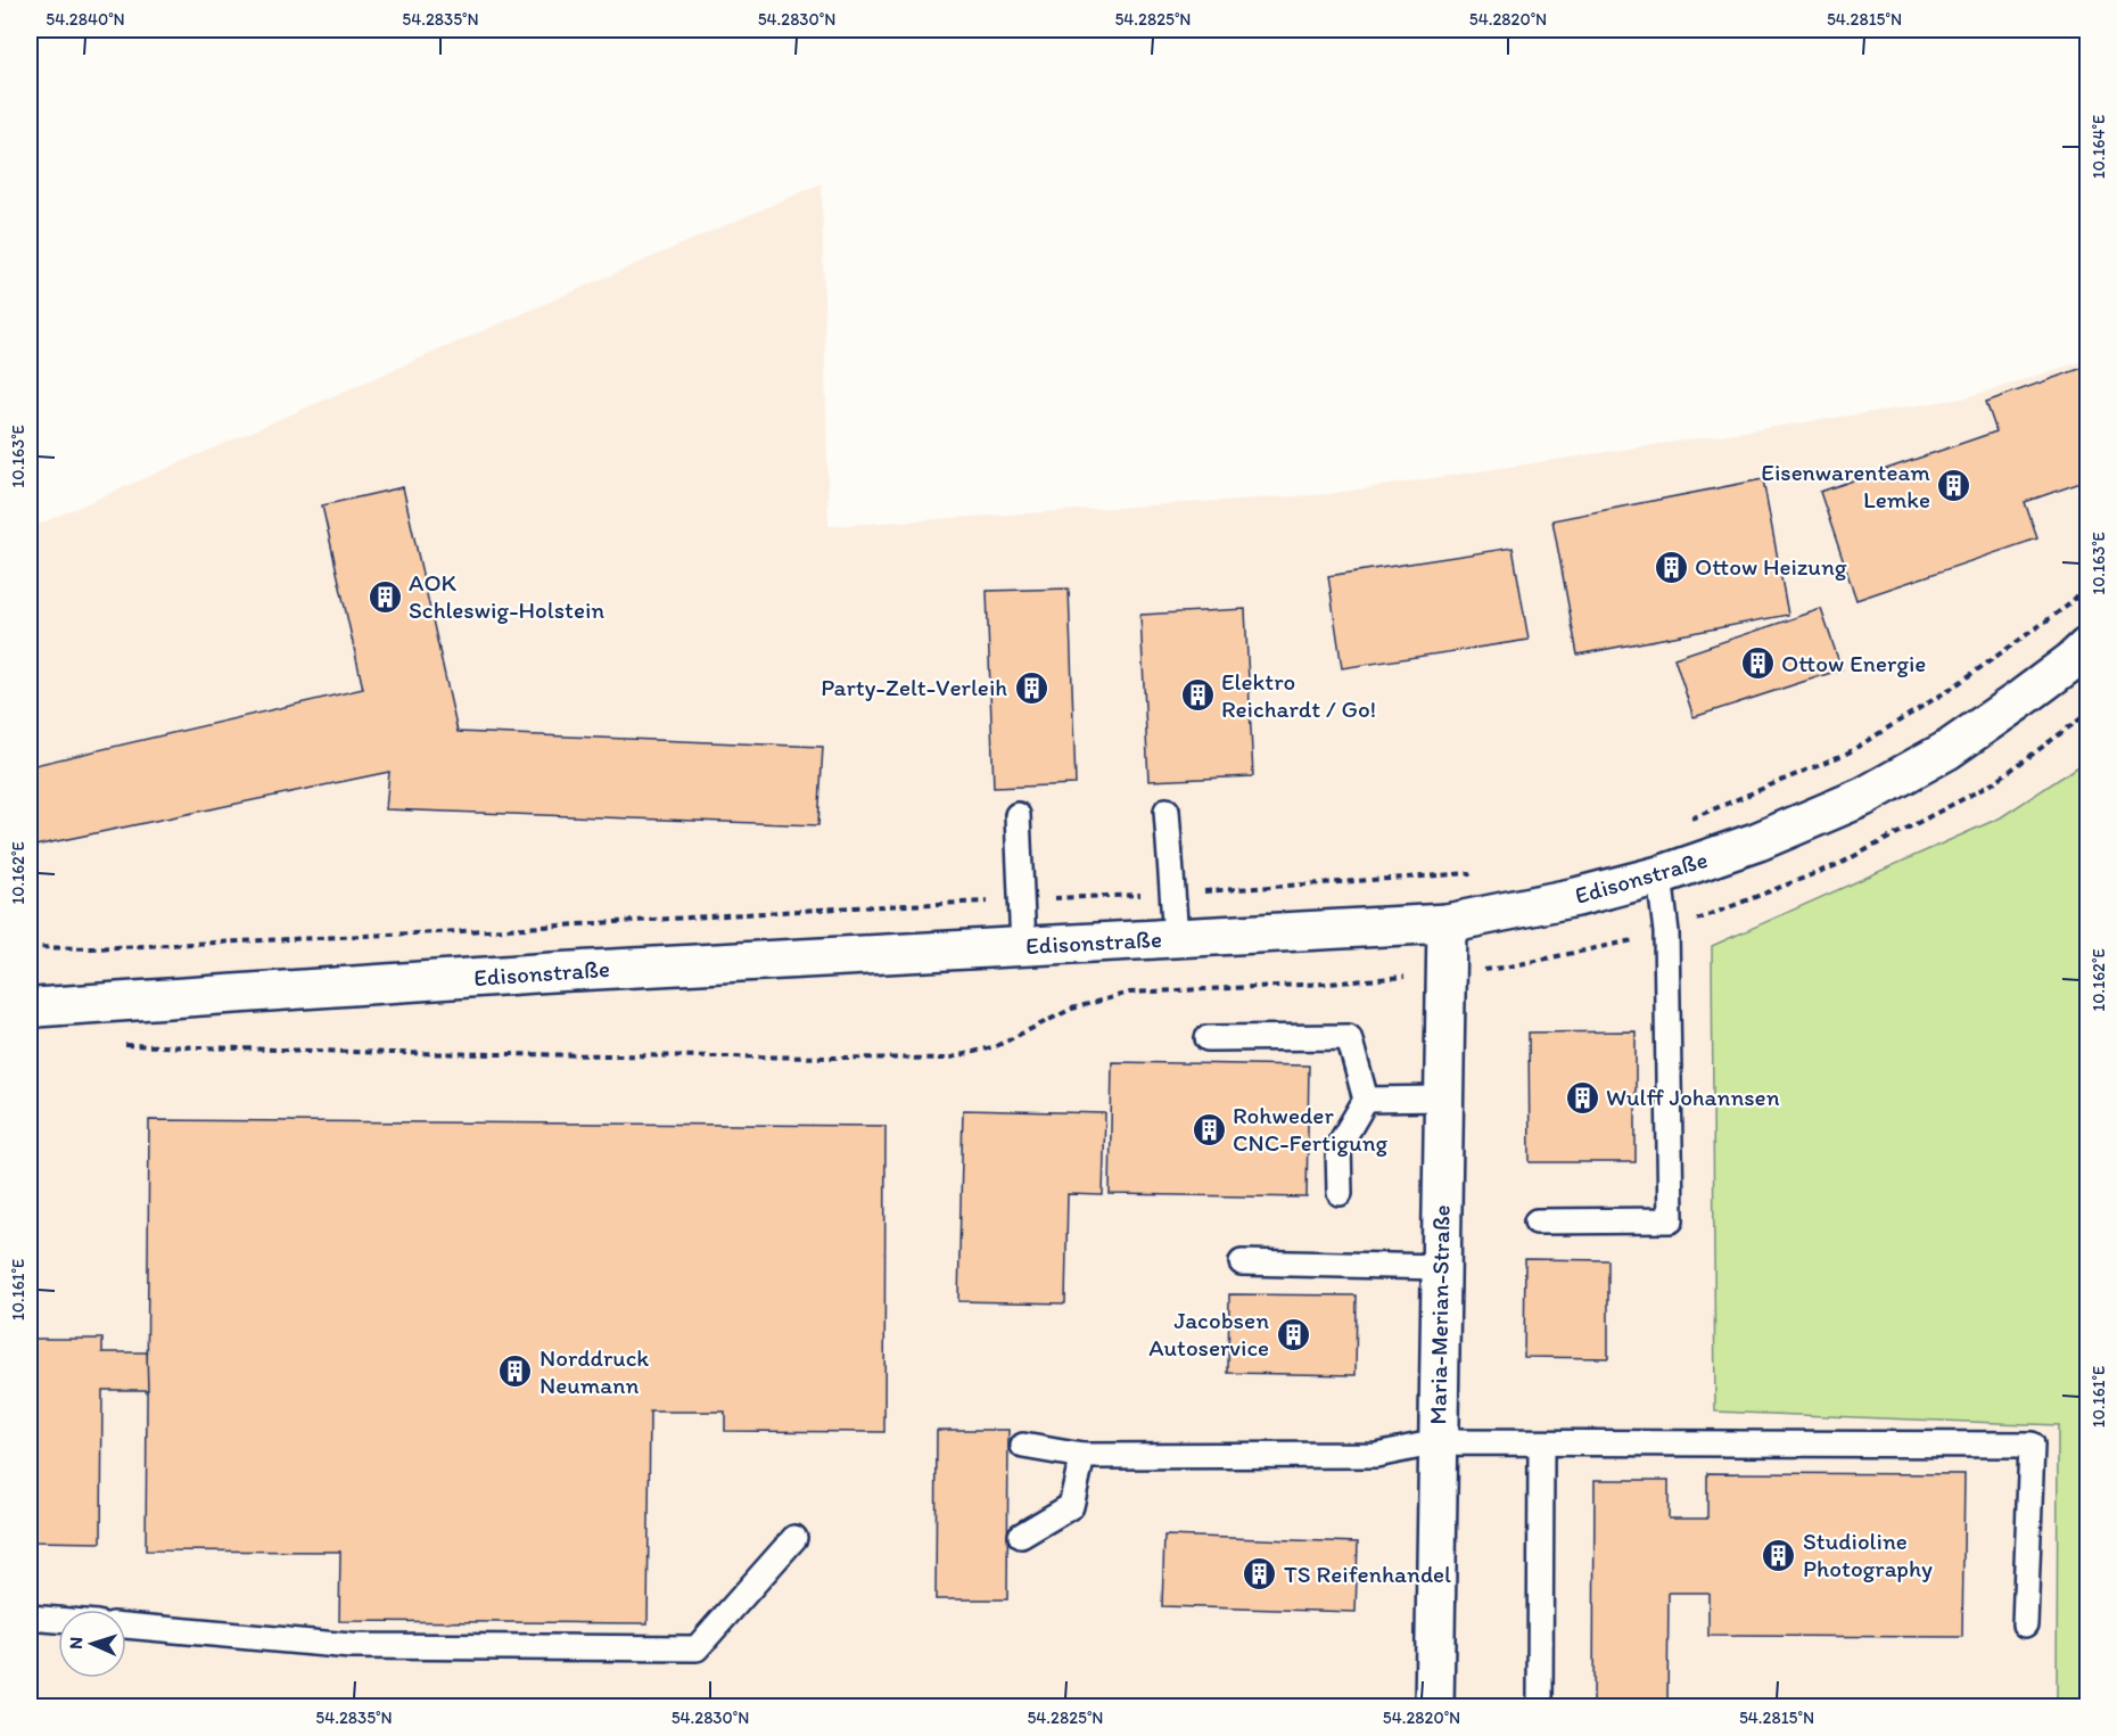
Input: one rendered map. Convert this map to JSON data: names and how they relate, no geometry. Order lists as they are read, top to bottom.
{
  "streets": {
    "street": ["Edisonstraße", "Maria-Merian-Straße"]
  },
  "crossings": [
    ["Edisonstraße", "Maria-Merian-Straße"]
  ],
  "places": {
    "building": [
      "Eisenwarenteam Lemke",
      "Ottow Heizung",
      "AOK Schleswig-Holstein",
      "Ottow Energie",
      "Party-Zelt-Verleih",
      "Elektro Reichardt / Go!",
      "Wulff Johannsen",
      "Rohweder CNC-Fertigung",
      "Jacobsen Autoservice",
      "Norddruck Neumann",
      "Studioline Photography",
      "TS Reifenhandel"
    ]
  },
  "north": "left",
  "coordinates": [
    "54.2840°N",
    "54.2835°N",
    "54.2830°N",
    "54.2825°N",
    "54.2820°N",
    "54.2815°N",
    "10.164°E",
    "10.163°E",
    "10.162°E",
    "10.161°E"
  ]
}
